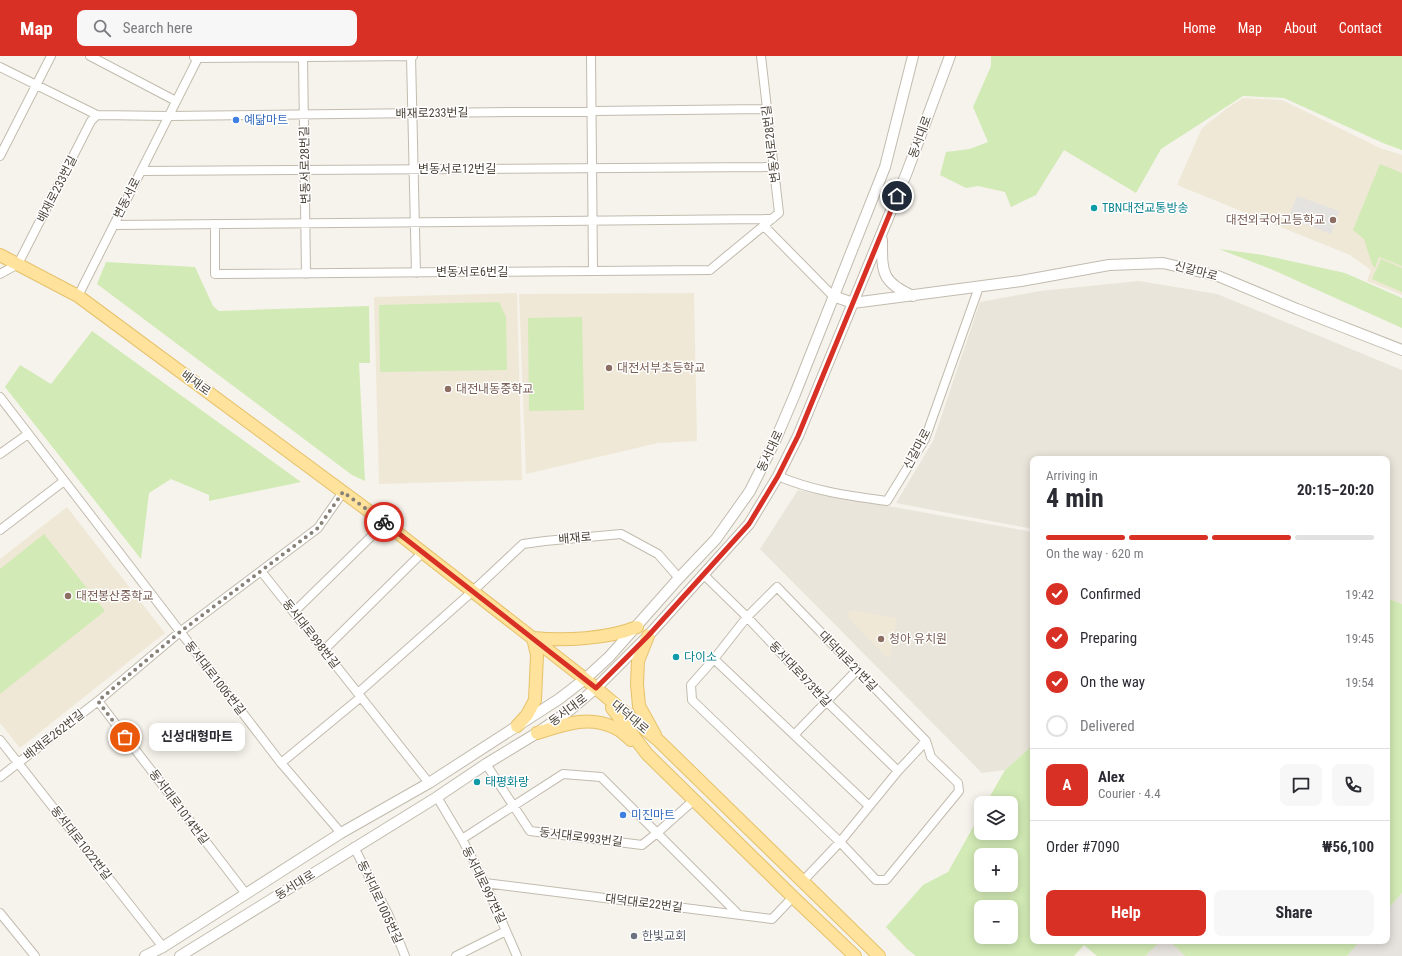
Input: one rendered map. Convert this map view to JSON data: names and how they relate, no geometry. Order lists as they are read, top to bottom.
{
  "streets": {
    "main road": ["배재로", "대덕대로"],
    "street": [
      "배재로233번길",
      "동서대로",
      "변동서로28번길",
      "변동서로12번길",
      "변동서로",
      "신갈마로",
      "변동서로6번길",
      "동서대로998번길",
      "대덕대로21번길",
      "동서대로973번길",
      "동서대로1006번길",
      "배재로262번길",
      "동서대로1014번길",
      "동서대로993번길",
      "동서대로1022번길",
      "동서대로997번길",
      "동서대로1005번길",
      "대덕대로22번길"
    ]
  },
  "crossings": [
    ["배재로233번길", "변동서로28번길"],
    ["배재로233번길", "변동서로"],
    ["배재로233번길", "배재로"],
    ["동서대로", "신갈마로"],
    ["동서대로", "배재로"],
    ["동서대로", "동서대로998번길"],
    ["동서대로", "동서대로973번길"],
    ["동서대로", "동서대로1006번길"],
    ["동서대로", "대덕대로"],
    ["동서대로", "동서대로1014번길"],
    ["동서대로", "동서대로993번길"],
    ["동서대로", "동서대로1022번길"],
    ["동서대로", "동서대로997번길"],
    ["동서대로", "동서대로1005번길"],
    ["변동서로28번길", "변동서로12번길"],
    ["변동서로28번길", "변동서로6번길"],
    ["변동서로12번길", "변동서로"],
    ["변동서로", "배재로"],
    ["배재로", "동서대로998번길"],
    ["배재로", "대덕대로"],
    ["배재로", "배재로262번길"],
    ["동서대로998번길", "배재로262번길"],
    ["대덕대로21번길", "동서대로973번길"],
    ["동서대로1006번길", "배재로262번길"],
    ["대덕대로", "동서대로993번길"],
    ["대덕대로", "대덕대로22번길"],
    ["배재로262번길", "동서대로1014번길"],
    ["배재로262번길", "동서대로1022번길"],
    ["동서대로993번길", "동서대로997번길"],
    ["동서대로997번길", "대덕대로22번길"]
  ],
  "places": [
    "예닮마트",
    "TBN대전교통방송",
    "대전외국어고등학교",
    "대전서부초등학교",
    "대전내동중학교",
    "대전봉산중학교",
    "청아 유치원",
    "다이소",
    "신성대형마트",
    "태평화랑",
    "미진마트",
    "한빛교회"
  ],
  "page": {
    "header": "Map",
    "search": "Search here",
    "nav": [
      "Home",
      "Map",
      "About",
      "Contact"
    ],
    "heading": ["4 min", "Arriving in", "20:15–20:20"],
    "panel": [
      "Alex",
      "Courier · 4.4",
      "Order #7090",
      "₩56,100"
    ],
    "bar": "On the way · 620 m",
    "list": [
      ["Confirmed", "19:42"],
      ["Preparing", "19:45"],
      ["On the way", "19:54"],
      "Delivered"
    ],
    "bubble": "신성대형마트",
    "round": "A",
    "map_buttons": ["+", "−"],
    "buttons": ["Help", "Share"]
  }
}
